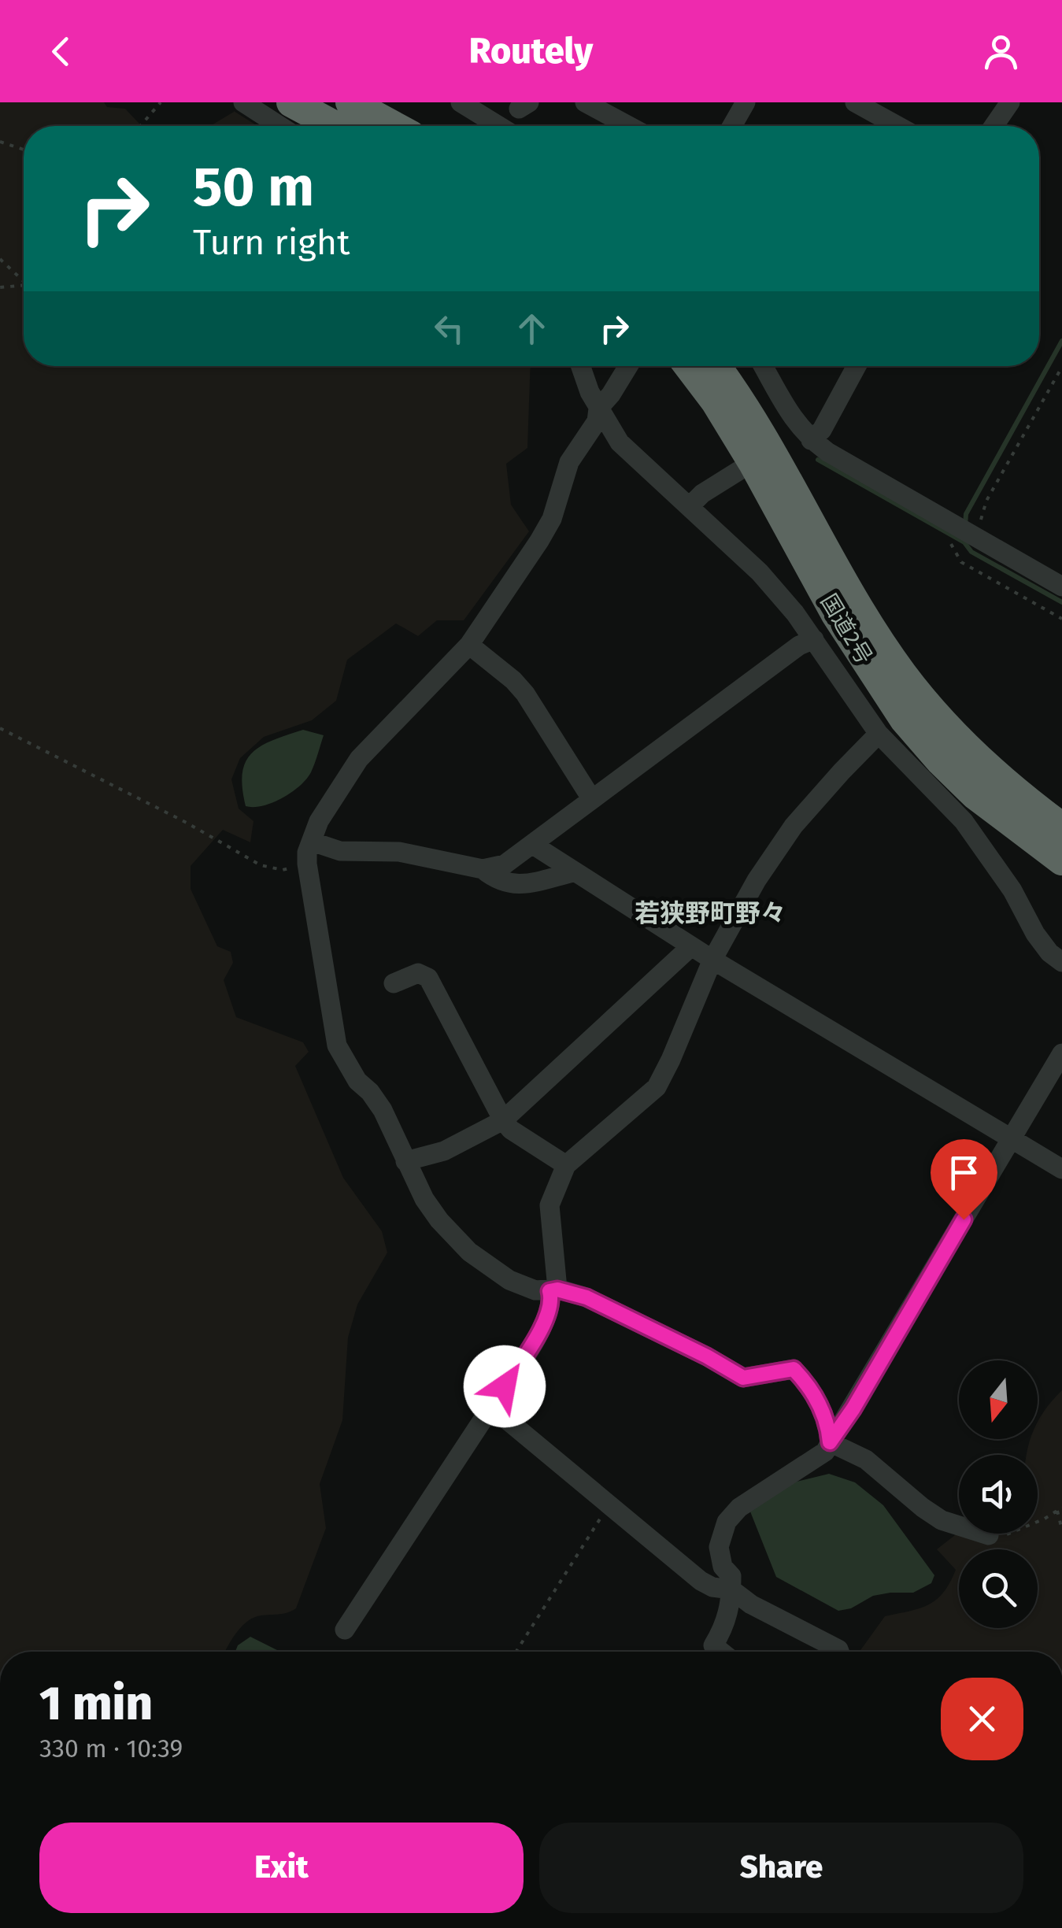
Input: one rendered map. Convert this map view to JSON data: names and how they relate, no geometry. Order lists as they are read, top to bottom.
{
  "streets": {
    "highway": ["国道2号"]
  },
  "districts": ["若狭野町野々"],
  "north": "bottom",
  "page": {
    "header": "Routely",
    "turn": ["50 m", "Turn right"],
    "heading": ["1 min", "330 m · 10:39"],
    "buttons": ["Exit", "Share"]
  }
}
